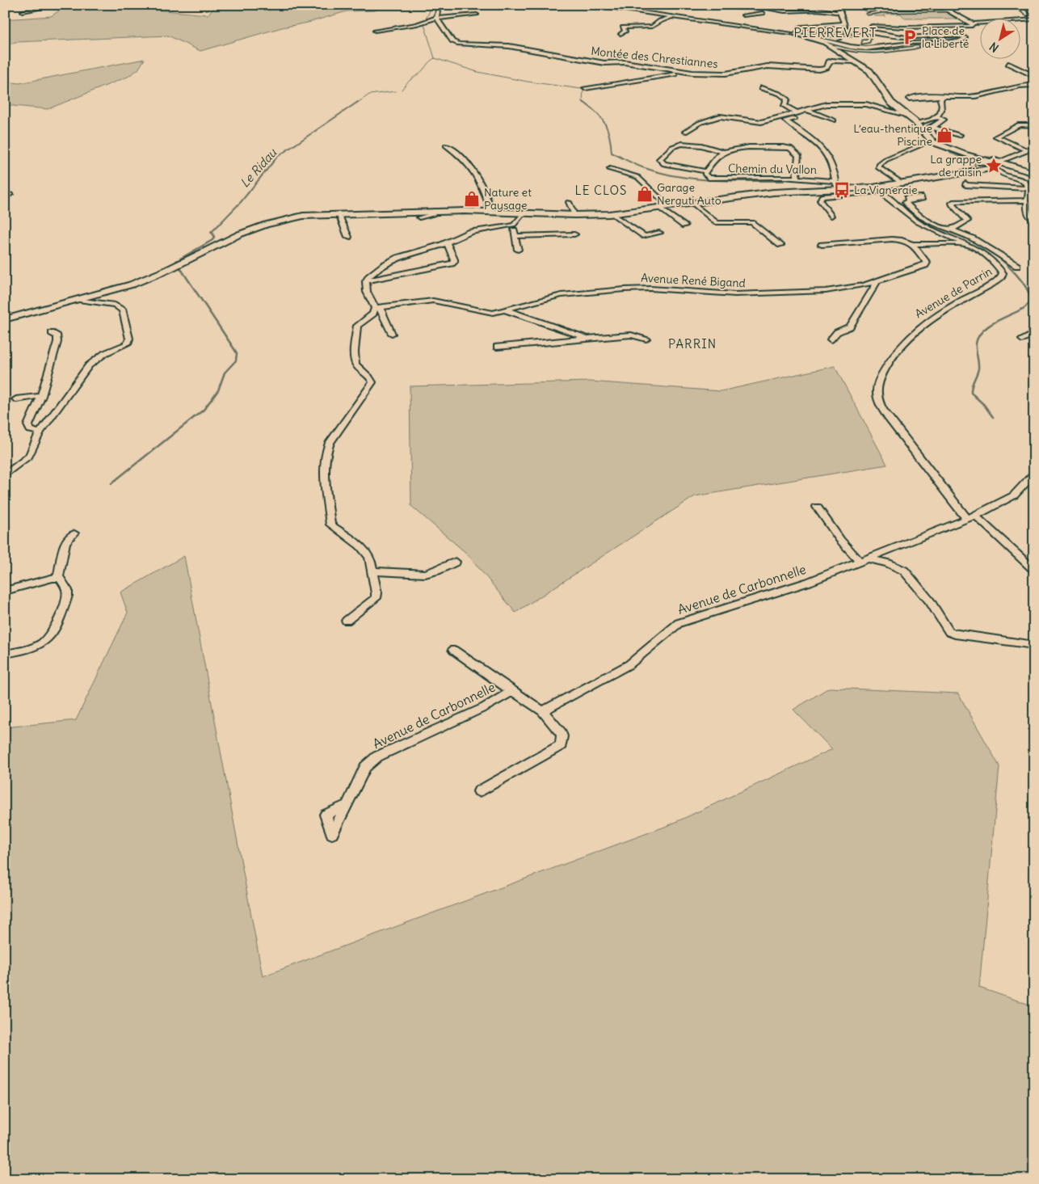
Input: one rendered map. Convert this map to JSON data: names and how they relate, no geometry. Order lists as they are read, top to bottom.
{
  "streets": {
    "street": [
      "Montée des Chrestiannes",
      "Chemin du Vallon",
      "Avenue René Bigand",
      "Avenue de Parrin",
      "Avenue de Carbonnelle"
    ]
  },
  "crossings": [
    ["Avenue de Parrin", "Avenue de Carbonnelle"]
  ],
  "districts": ["PIERREVERT", "LE CLOS", "PARRIN"],
  "water": ["Le Ridau"],
  "places": {
    "parking": ["Place de la Liberté"],
    "shop": ["L’eau-thentique Piscine", "Garage Nerguti Auto", "Nature et Paysage"],
    "place": ["La grappe de raisin"],
    "bus stop": ["La Vigneraie"]
  },
  "north": "bottom left"
}
